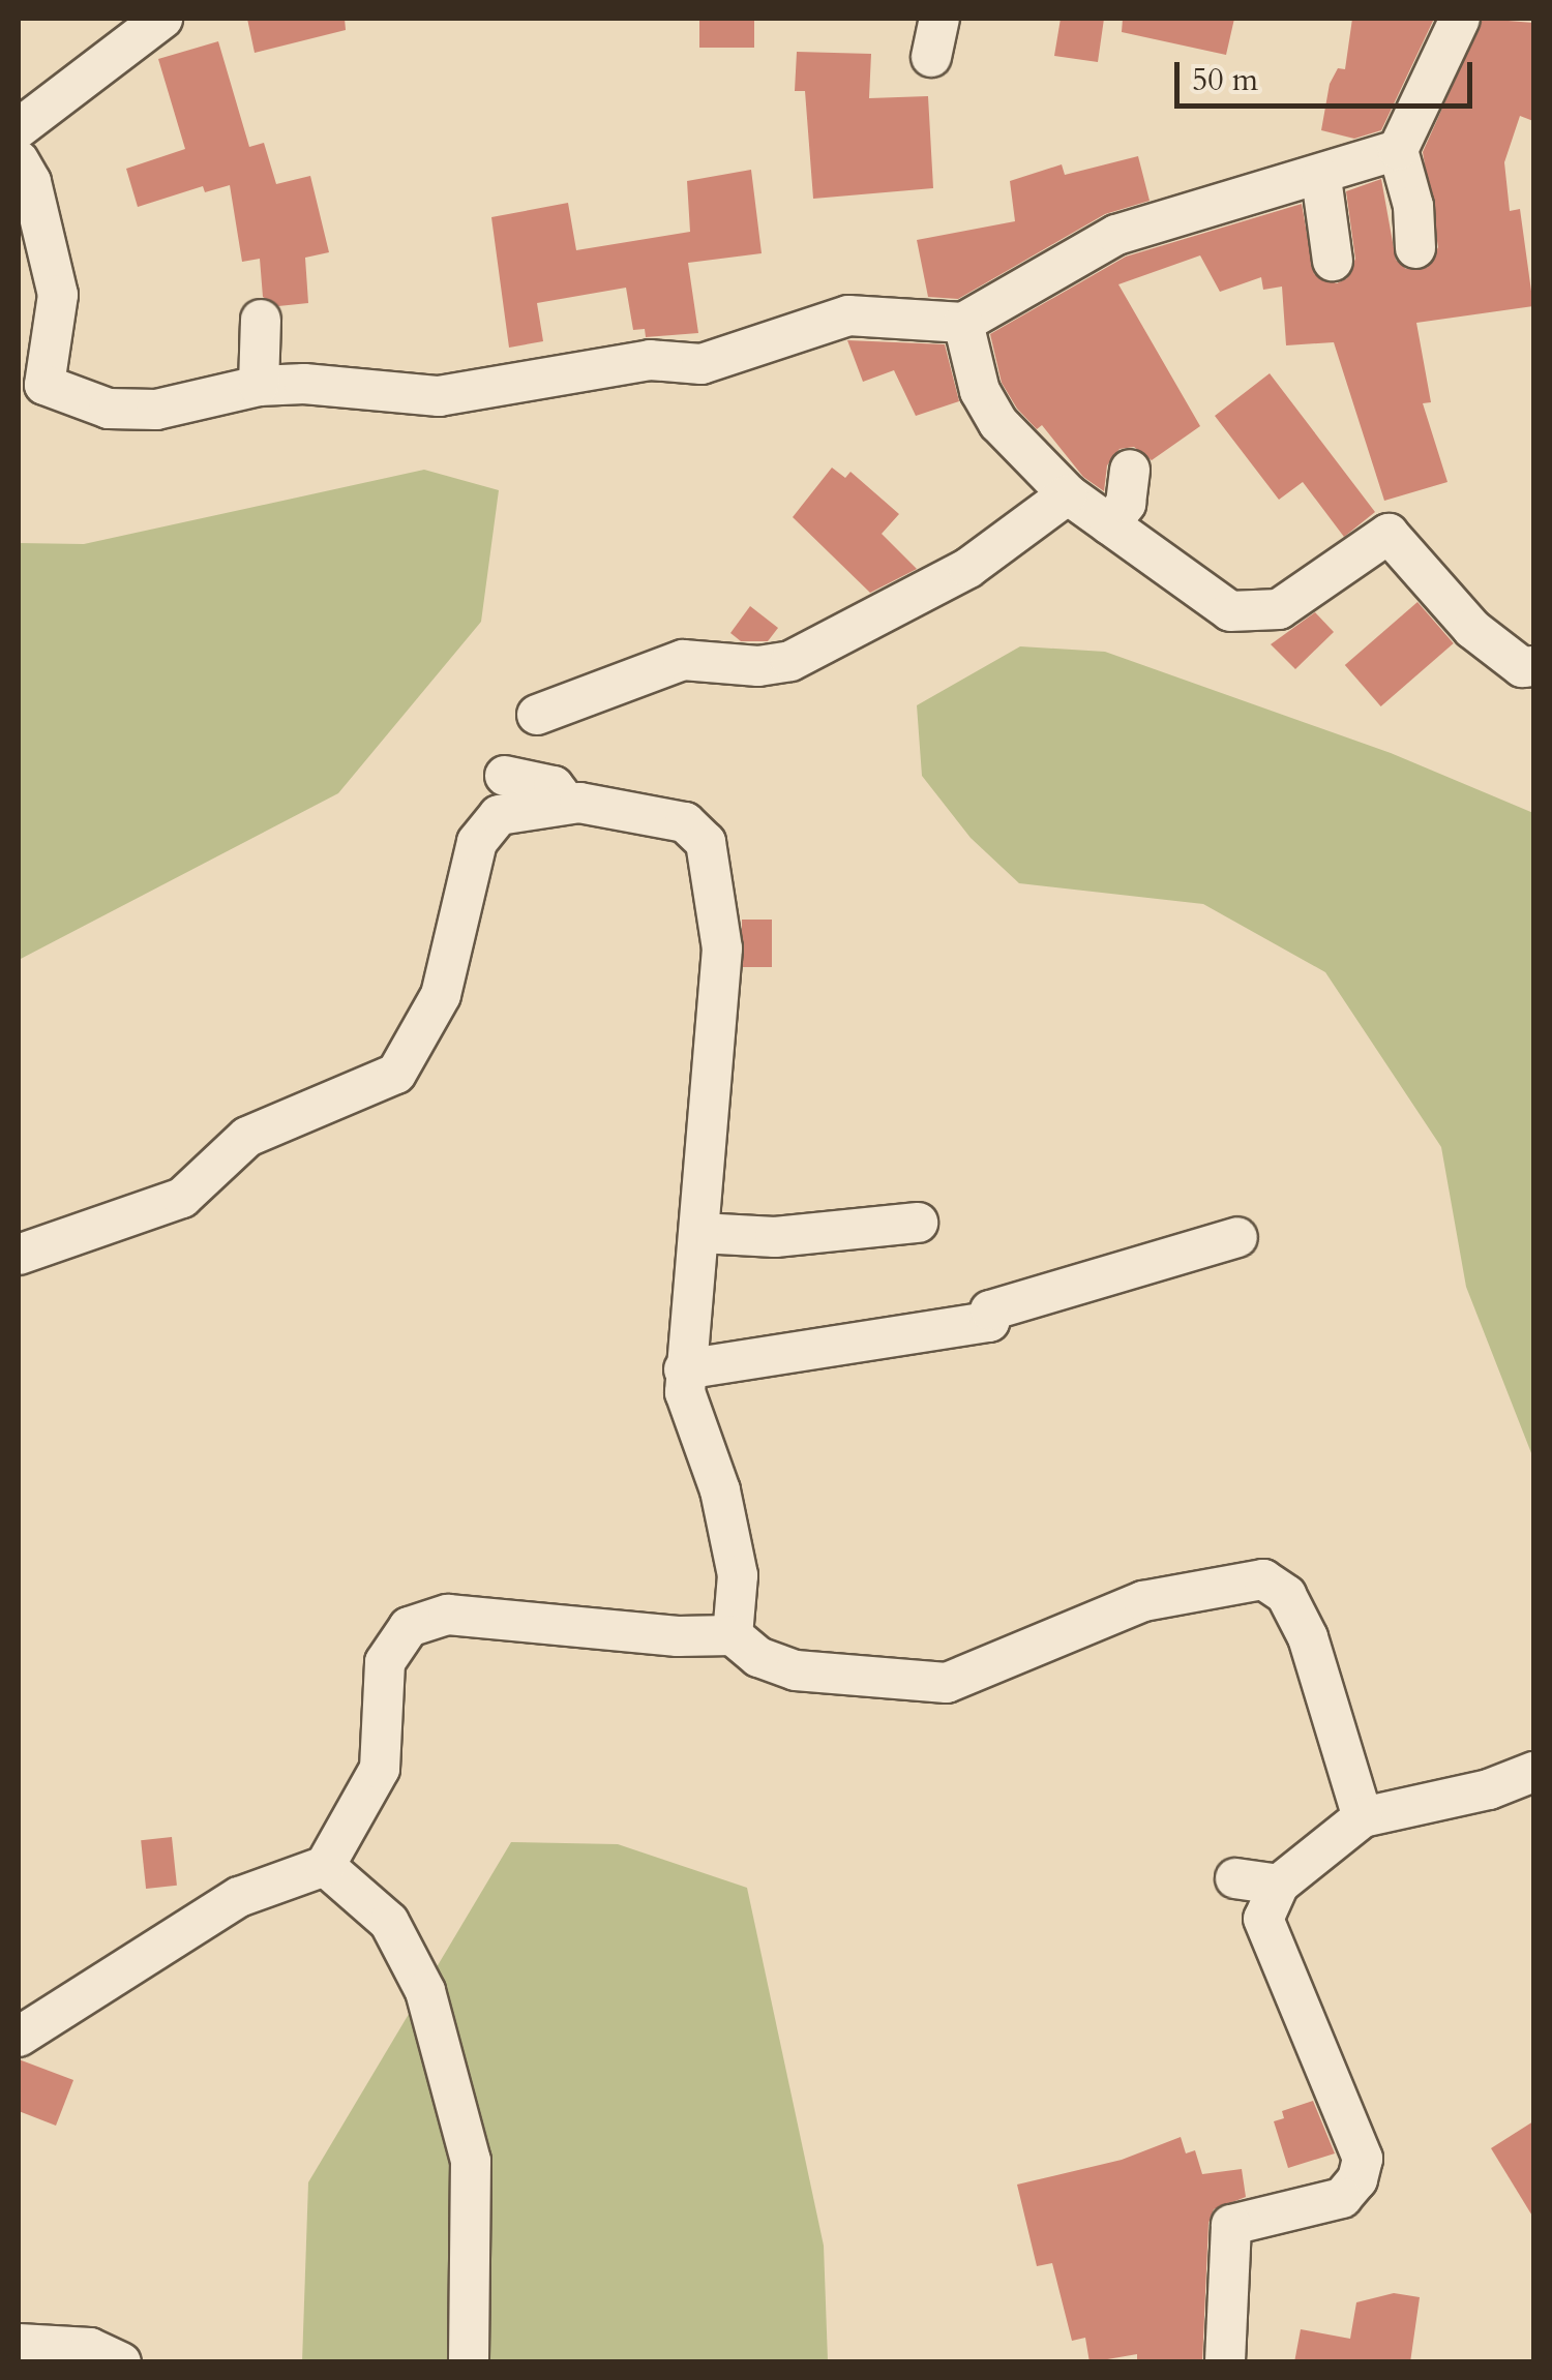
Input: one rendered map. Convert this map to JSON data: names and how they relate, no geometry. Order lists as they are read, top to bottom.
{
  "scale_bar": "50 m"
}
